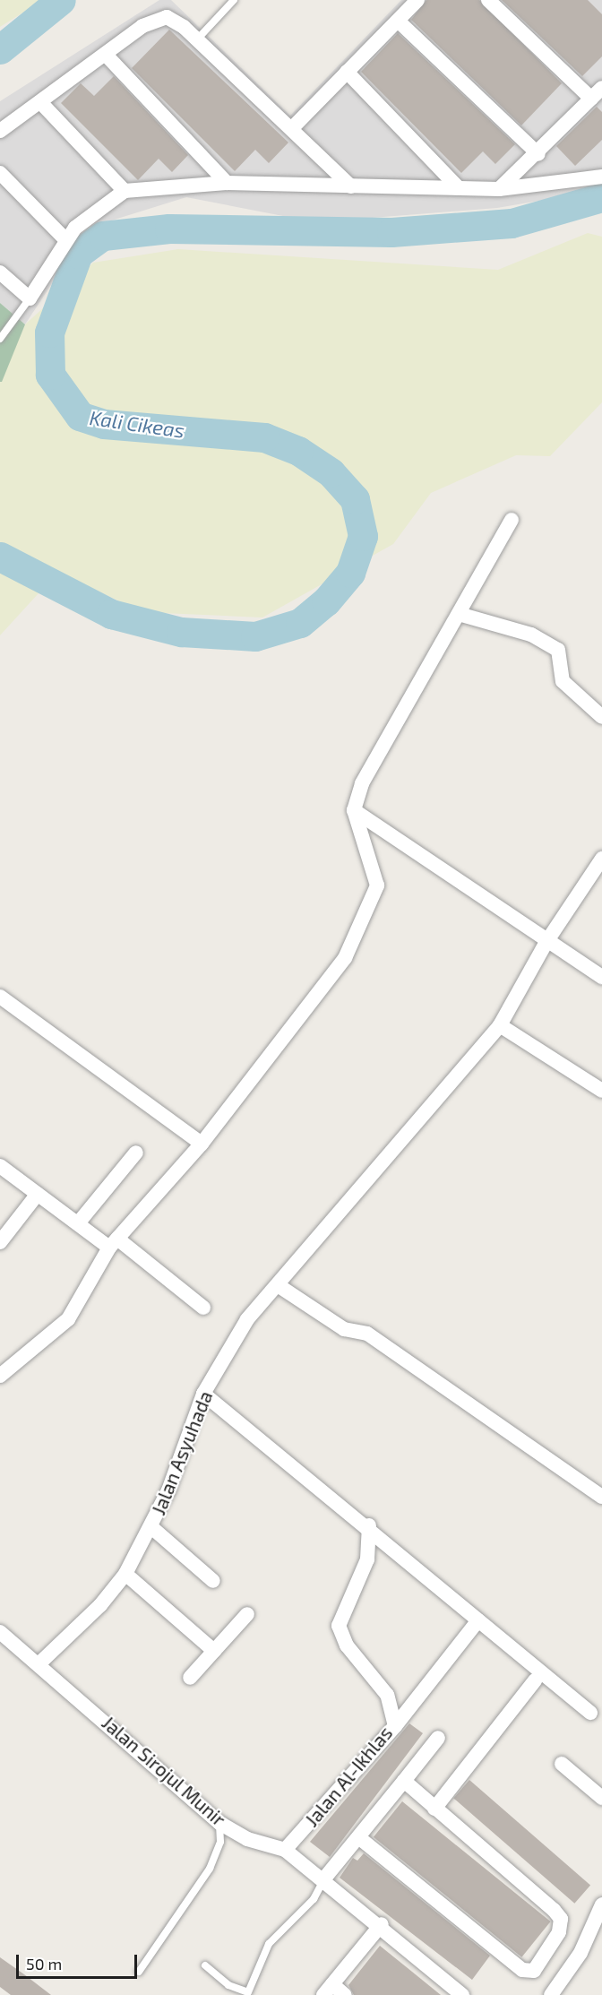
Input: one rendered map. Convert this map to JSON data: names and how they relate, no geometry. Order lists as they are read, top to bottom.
{
  "streets": {
    "street": ["Jalan Asyuhada", "Jalan Sirojul Munir", "Jalan Al-Ikhlas"]
  },
  "crossings": [
    ["Jalan Asyuhada", "Jalan Sirojul Munir"],
    ["Jalan Sirojul Munir", "Jalan Al-Ikhlas"]
  ],
  "water": ["Kali Cikeas"],
  "scale_bar": "50 m"
}
